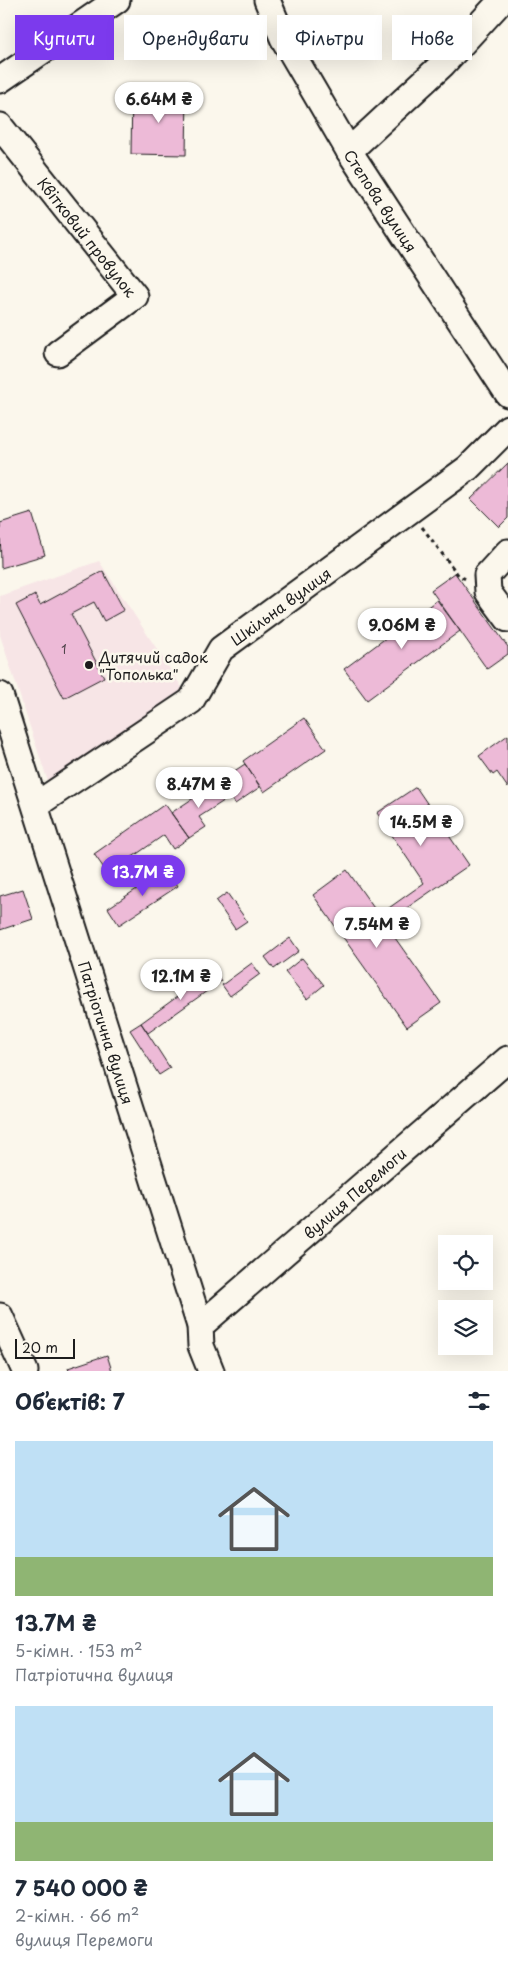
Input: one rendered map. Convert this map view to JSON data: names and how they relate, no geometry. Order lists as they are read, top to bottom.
{
  "streets": {
    "street": [
      "Степова вулиця",
      "Квітковий провулок",
      "Шкільна вулиця",
      "Патріотична вулиця",
      "вулиця Перемоги"
    ]
  },
  "crossings": [
    ["Шкільна вулиця", "Патріотична вулиця"],
    ["Патріотична вулиця", "вулиця Перемоги"]
  ],
  "places": ["Дитячий садок \"Тополька\""],
  "house_numbers": ["1"],
  "scale_bar": "20 m",
  "page": {
    "chip": [
      "Купити",
      "Орендувати",
      "Фільтри",
      "Нове"
    ],
    "price": [
      "6.64M ₴",
      "9.06M ₴",
      "8.47M ₴",
      "14.5M ₴",
      "13.7M ₴",
      "7.54M ₴",
      "12.1M ₴"
    ],
    "scale": "20 m",
    "heading": "Об’єктів: 7",
    "list": [
      {
        "name": "13.7M ₴",
        "note": "5-кімн. · 153 m² · Патріотична вулиця"
      },
      {
        "name": "7 540 000 ₴",
        "note": "2-кімн. · 66 m² · вулиця Перемоги"
      }
    ]
  }
}
